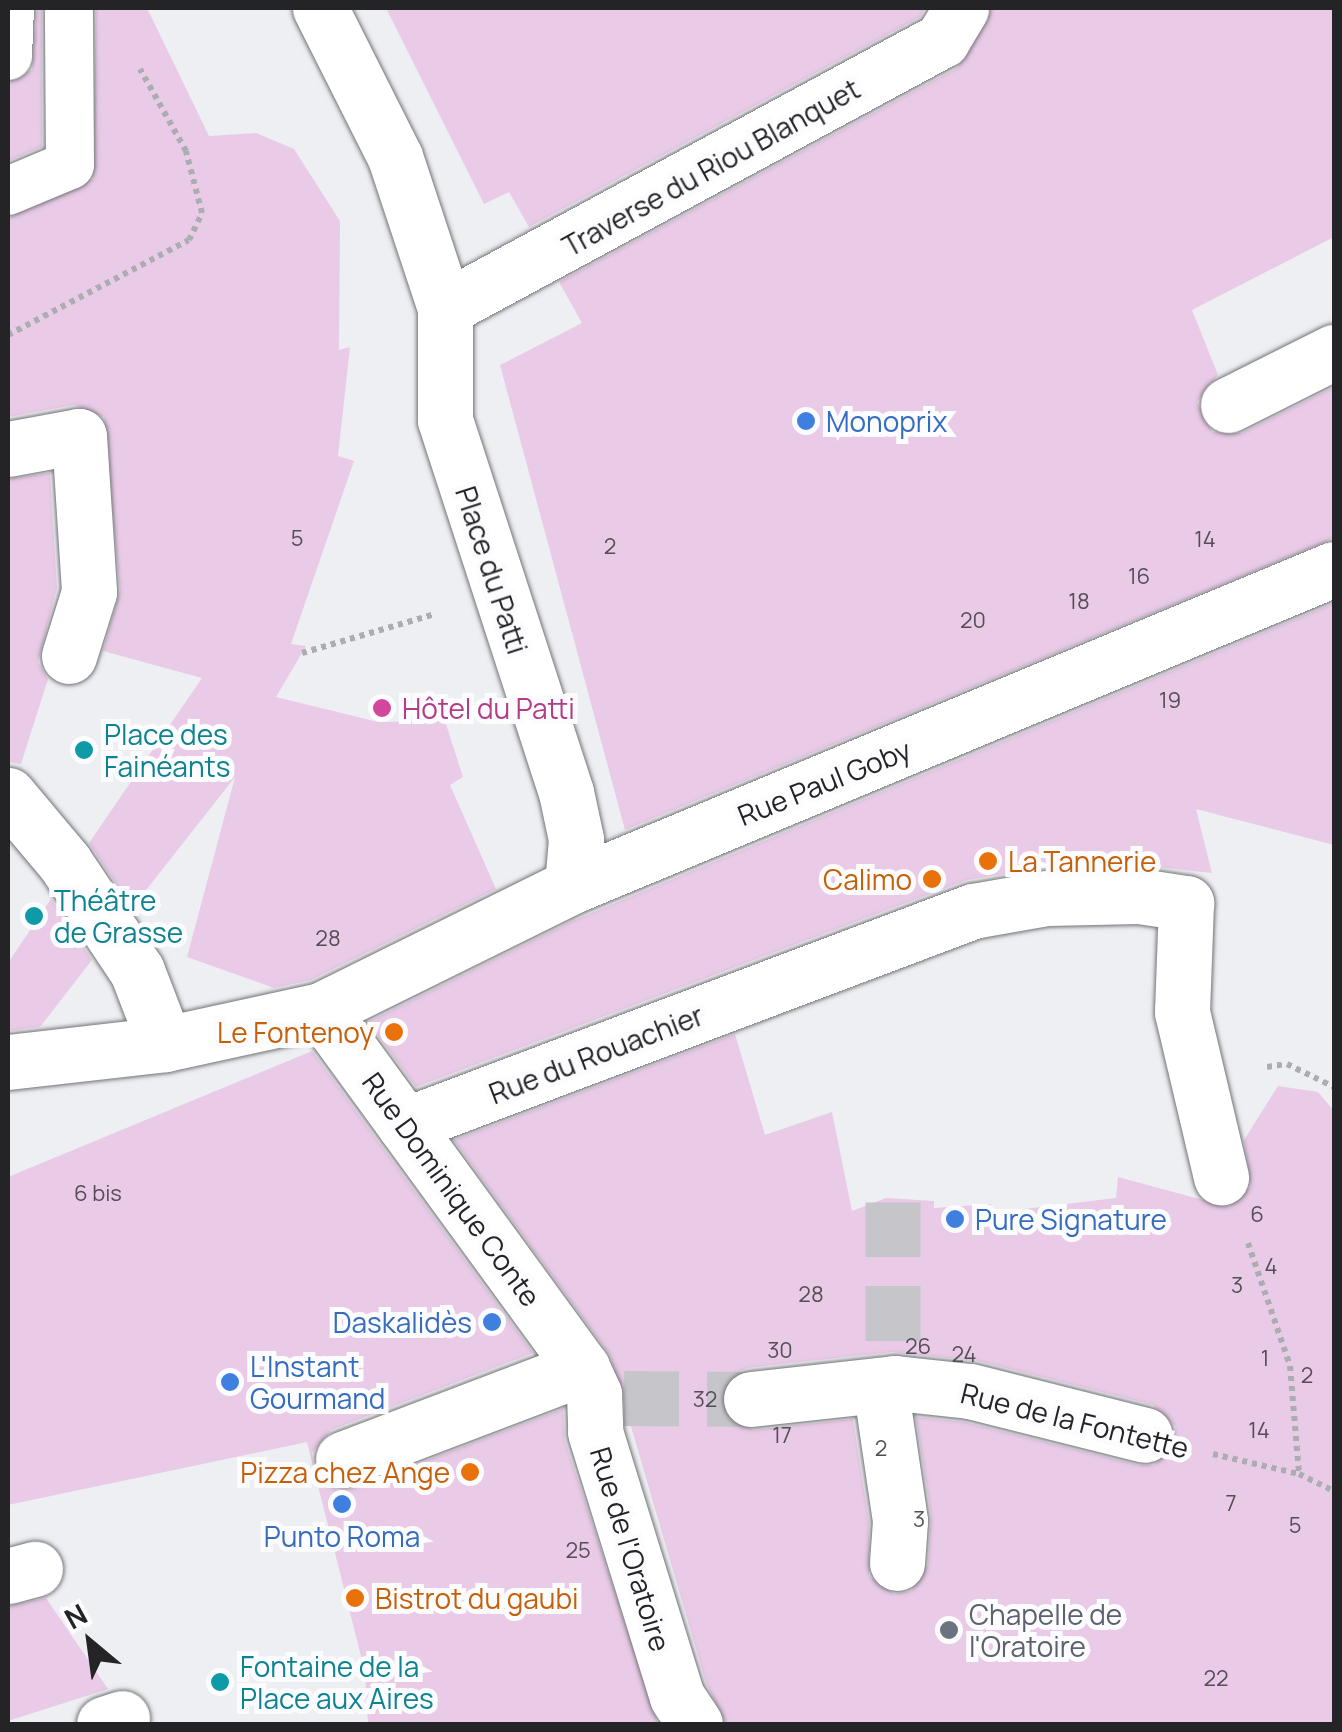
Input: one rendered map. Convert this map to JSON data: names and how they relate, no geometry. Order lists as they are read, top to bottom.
{
  "streets": {
    "street": [
      "Traverse du Riou Blanquet",
      "Place du Patti",
      "Rue Paul Goby",
      "Rue du Rouachier",
      "Rue Dominique Conte",
      "Rue de la Fontette",
      "Rue de l'Oratoire"
    ]
  },
  "crossings": [
    ["Traverse du Riou Blanquet", "Place du Patti"],
    ["Place du Patti", "Rue Paul Goby"],
    ["Rue Paul Goby", "Rue Dominique Conte"],
    ["Rue du Rouachier", "Rue Dominique Conte"],
    ["Rue Dominique Conte", "Rue de l'Oratoire"]
  ],
  "places": [
    "Monoprix",
    "Hôtel du Patti",
    "Place des Fainéants",
    "La Tannerie",
    "Calimo",
    "Théâtre de Grasse",
    "Le Fontenoy",
    "Pure Signature",
    "Daskalidès",
    "L'Instant Gourmand",
    "Pizza chez Ange",
    "Punto Roma",
    "Bistrot du gaubi",
    "Chapelle de l'Oratoire",
    "Fontaine de la Place aux Aires"
  ],
  "house_numbers": [
    "5",
    "14",
    "2",
    "16",
    "18",
    "20",
    "19",
    "28",
    "6 bis",
    "6",
    "4",
    "3",
    "28",
    "26",
    "30",
    "24",
    "1",
    "2",
    "32",
    "14",
    "17",
    "2",
    "7",
    "3",
    "5",
    "25",
    "22"
  ],
  "north": "top left"
}
